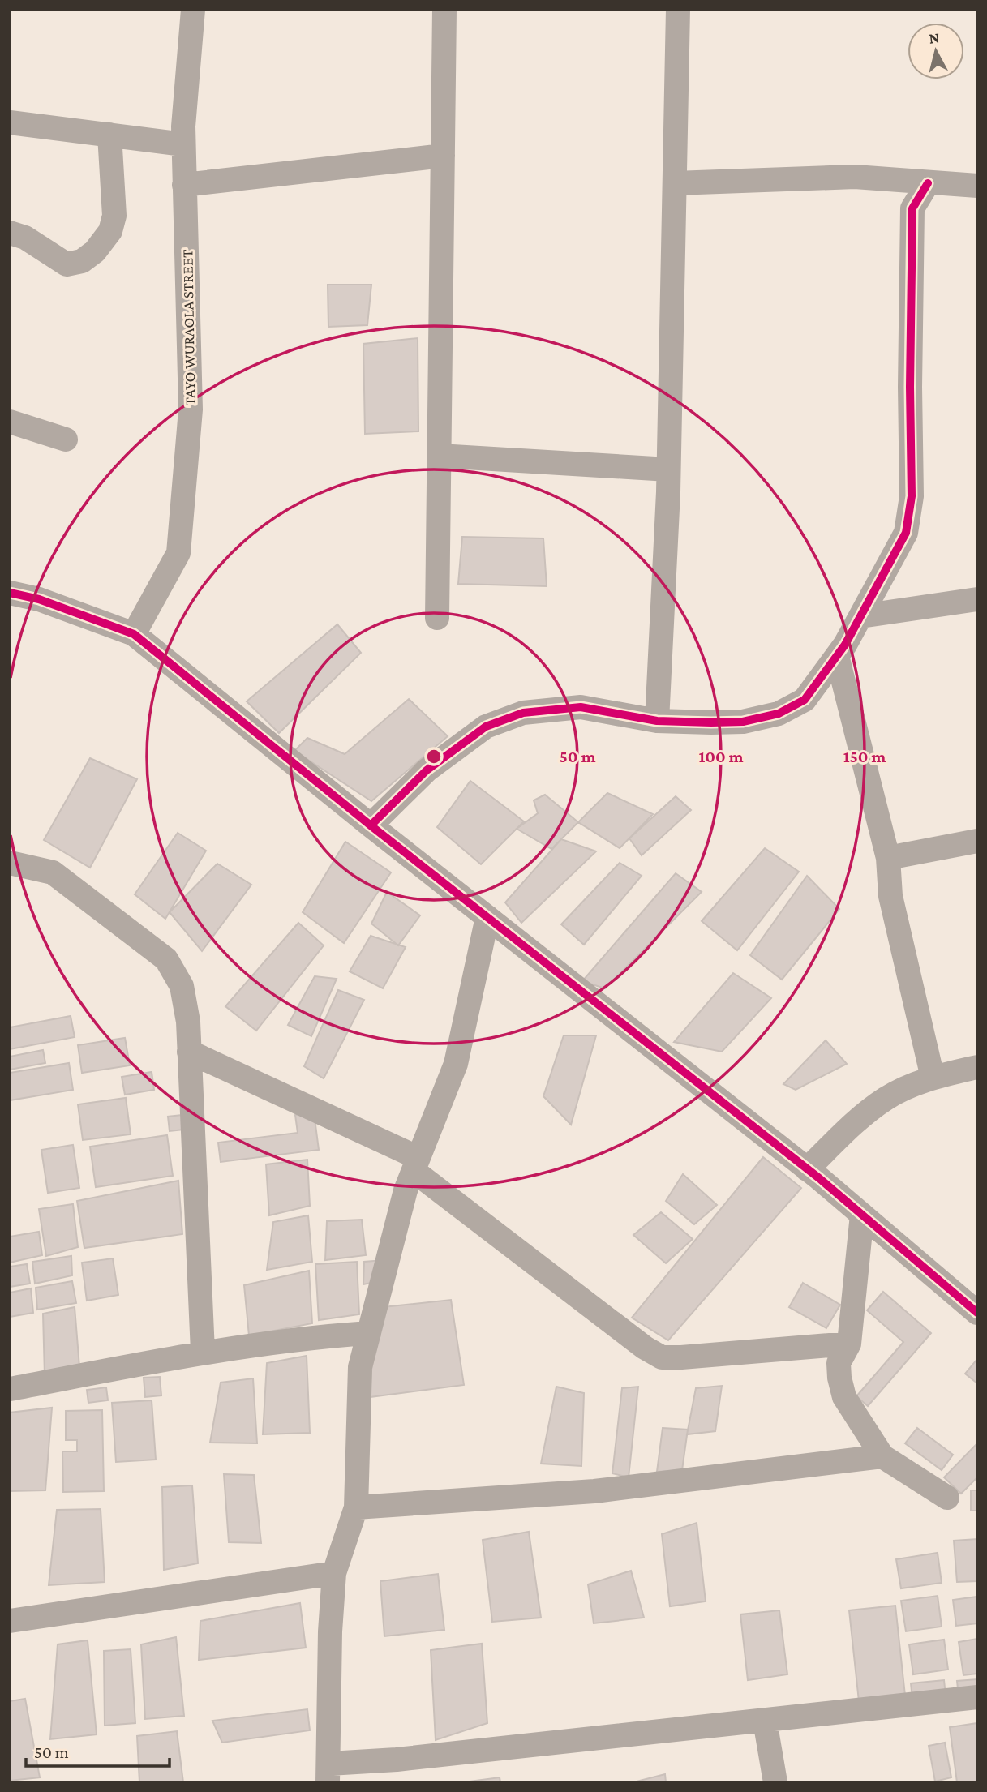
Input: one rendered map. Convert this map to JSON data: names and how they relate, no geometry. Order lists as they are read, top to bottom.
{
  "streets": {
    "street": ["TAYO WURAOLA STREET"]
  },
  "scale_bar": "50 m",
  "north": "top",
  "rings": ["50 m", "100 m", "150 m"]
}
